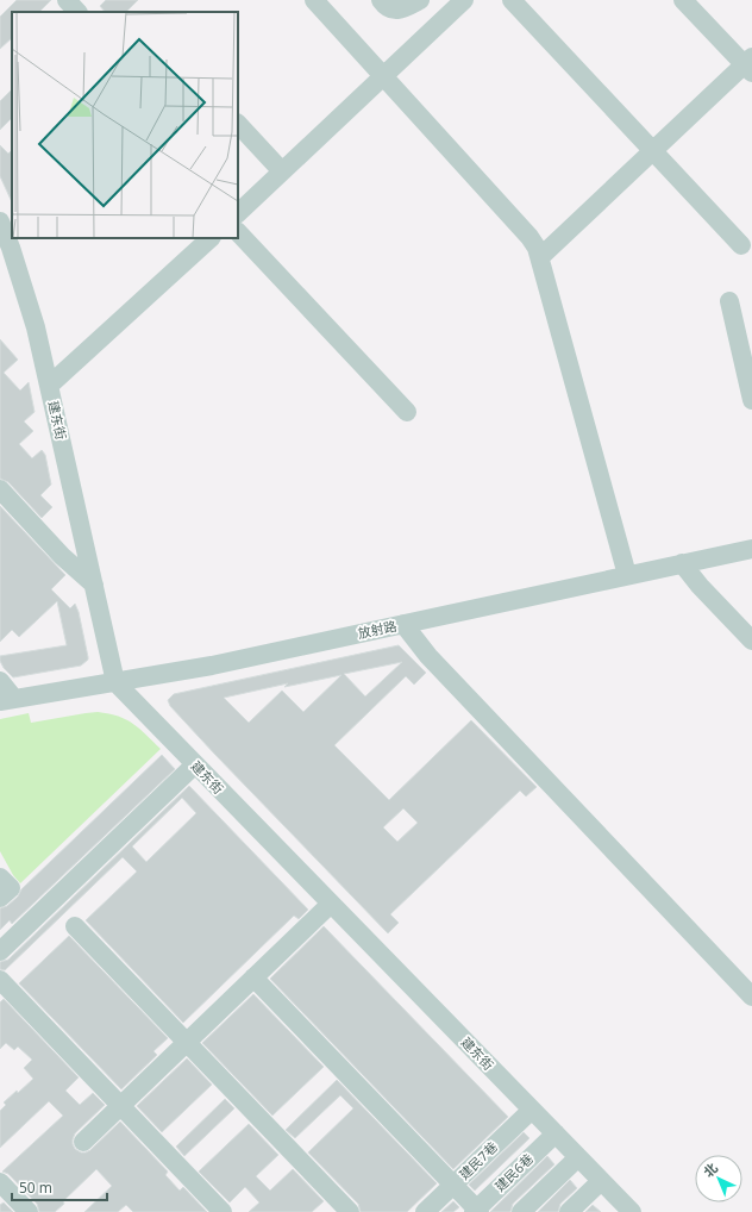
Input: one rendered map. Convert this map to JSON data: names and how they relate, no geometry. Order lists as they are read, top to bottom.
{
  "streets": {
    "street": [
      "建东街",
      "放射路",
      "建民7巷",
      "建民6巷"
    ]
  },
  "crossings": [
    ["建东街", "放射路"],
    ["建东街", "建民7巷"],
    ["建东街", "建民6巷"]
  ],
  "scale_bar": "50 m",
  "north": "top left"
}
